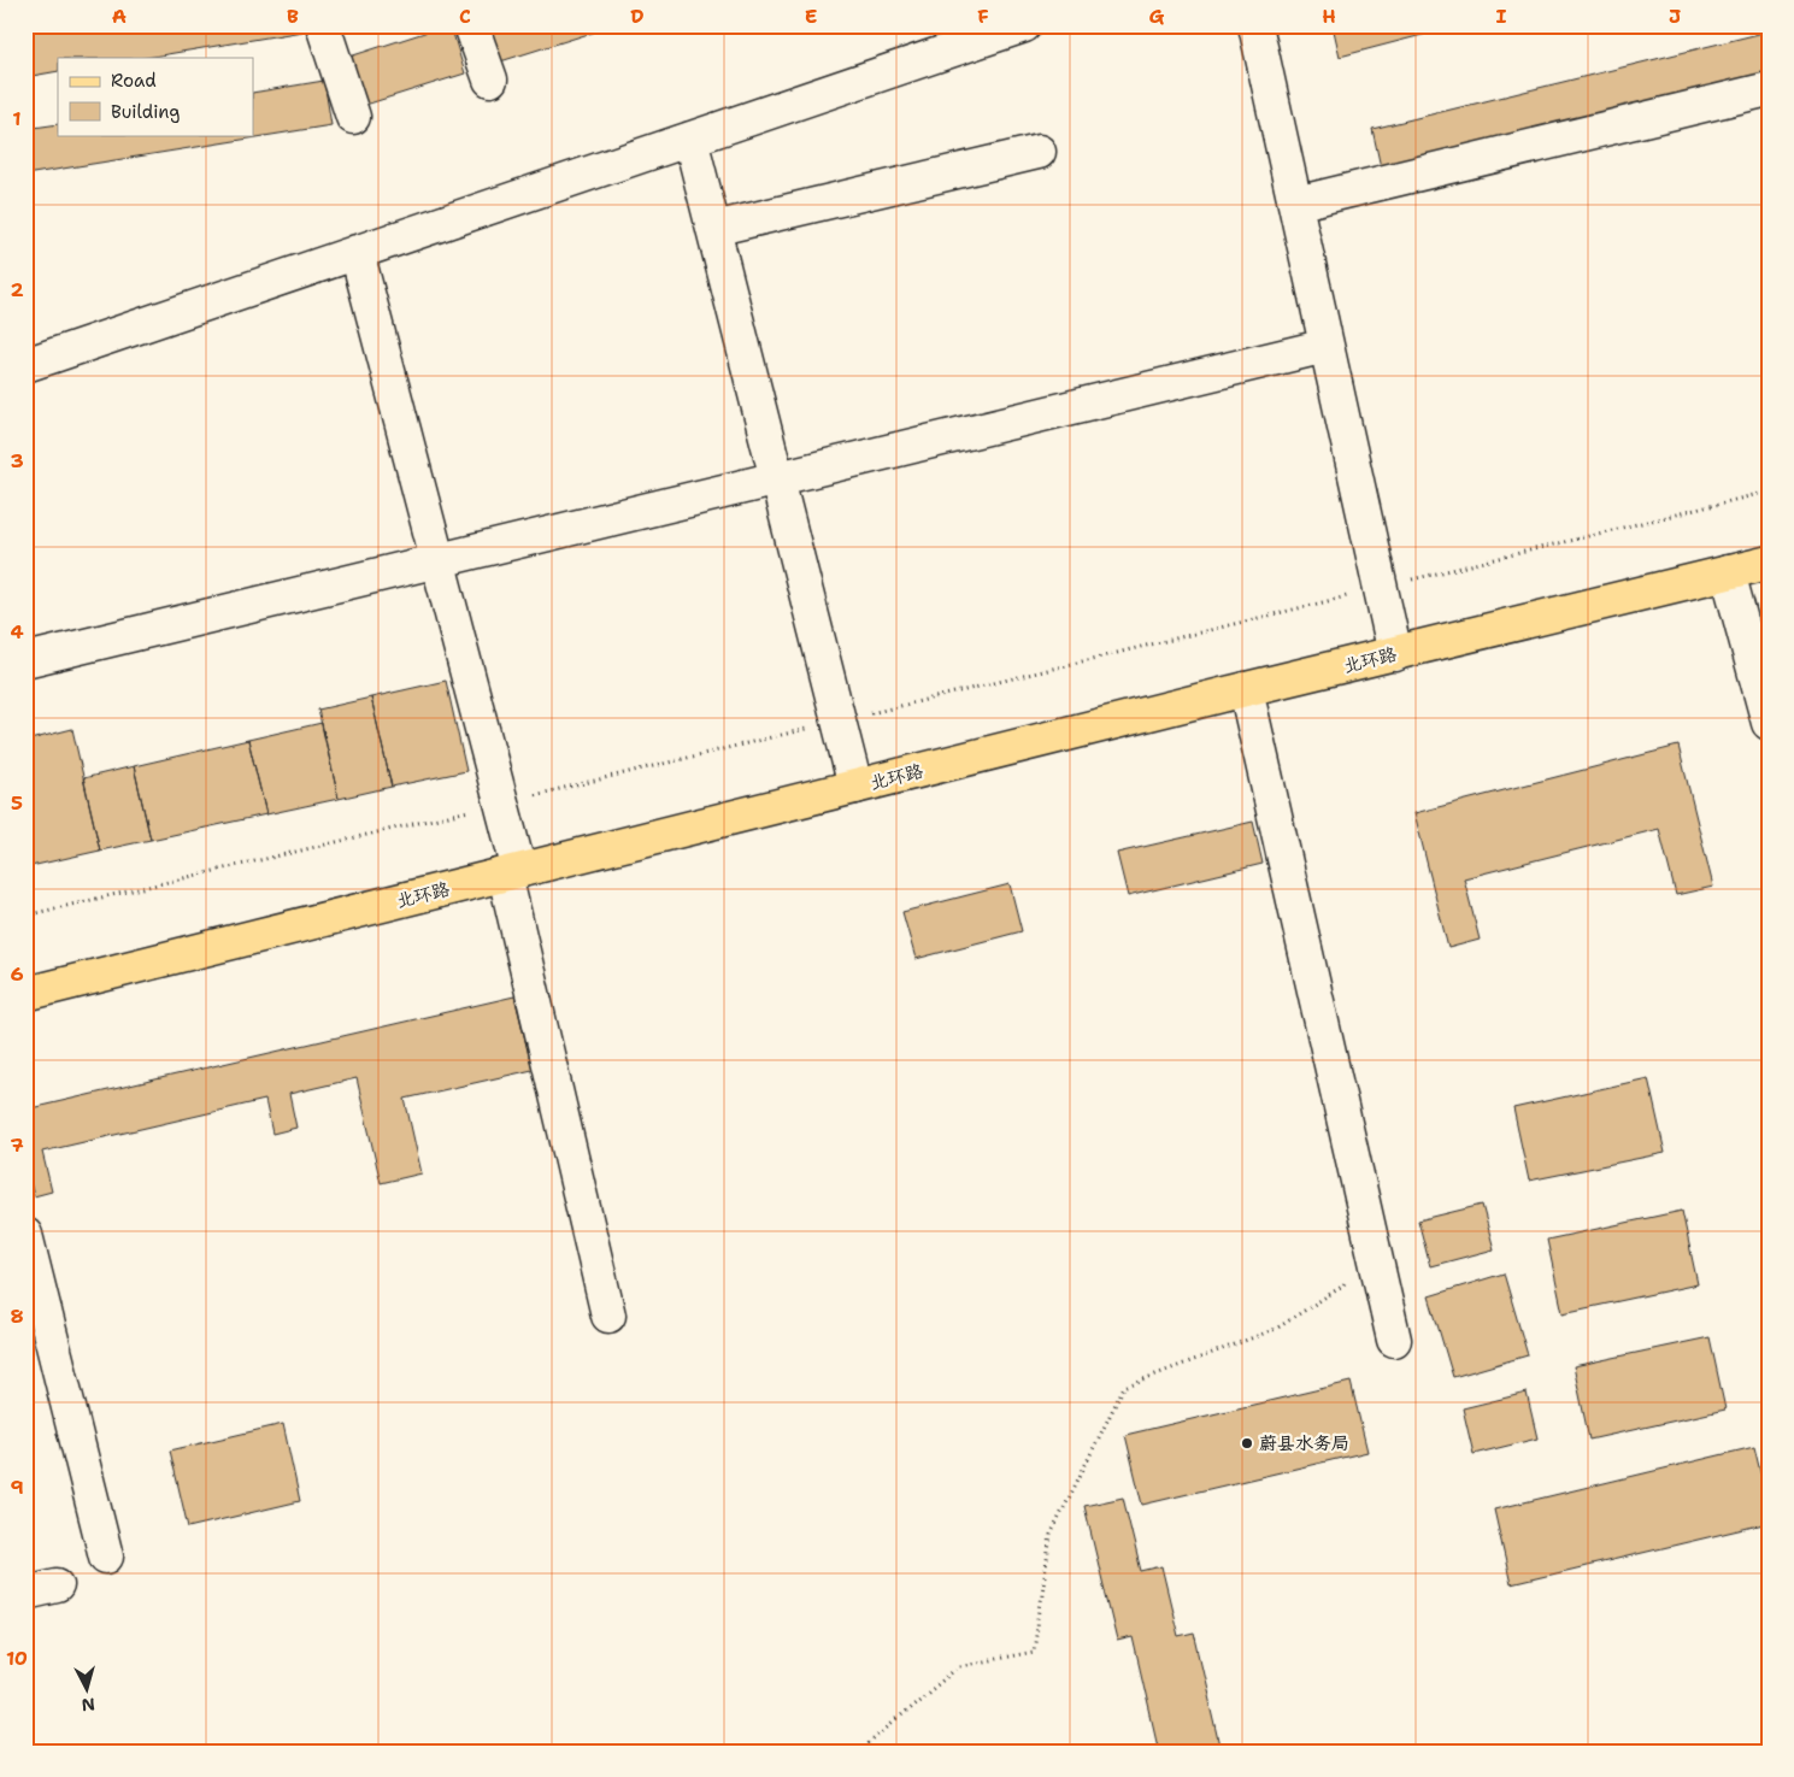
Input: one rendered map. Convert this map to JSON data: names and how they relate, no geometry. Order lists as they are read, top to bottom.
{
  "streets": {
    "main road": ["北环路"]
  },
  "places": ["蔚县水务局"],
  "legend": ["Road", "Building"],
  "north": "bottom",
  "grid": {
    "columns": [
      "A",
      "B",
      "C",
      "D",
      "E",
      "F",
      "G",
      "H",
      "I",
      "J"
    ],
    "rows": [
      "1",
      "2",
      "3",
      "4",
      "5",
      "6",
      "7",
      "8",
      "9",
      "10"
    ]
  }
}
